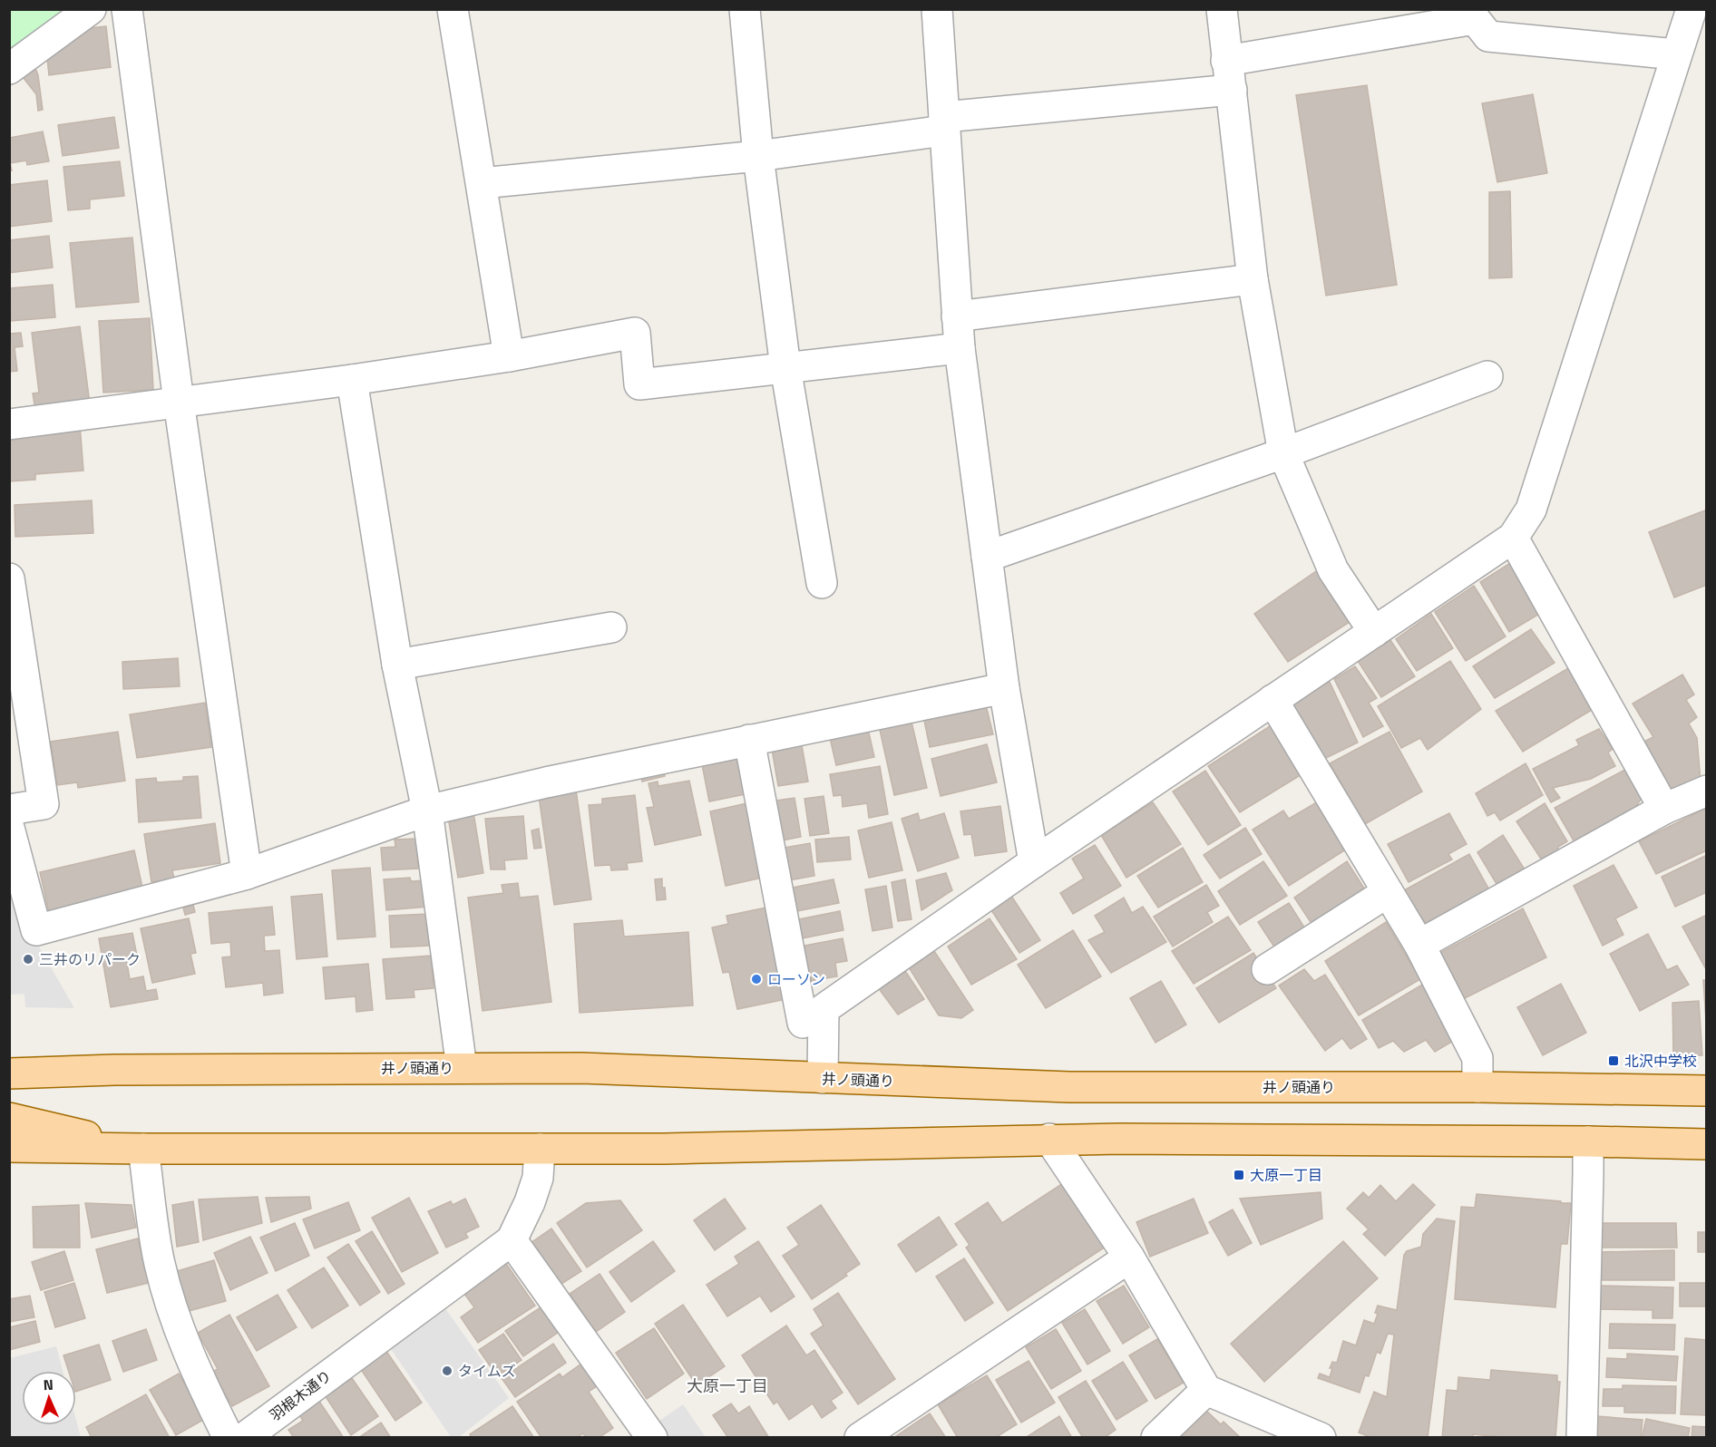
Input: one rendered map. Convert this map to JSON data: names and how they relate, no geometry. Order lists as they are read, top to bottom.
{
  "streets": {
    "main road": ["井ノ頭通り"],
    "street": ["羽根木通り"]
  },
  "districts": ["大原一丁目"],
  "places": {
    "other": ["三井のリパーク", "ローソン", "タイムズ"],
    "transit": ["北沢中学校", "大原一丁目"]
  },
  "north": "top"
}
